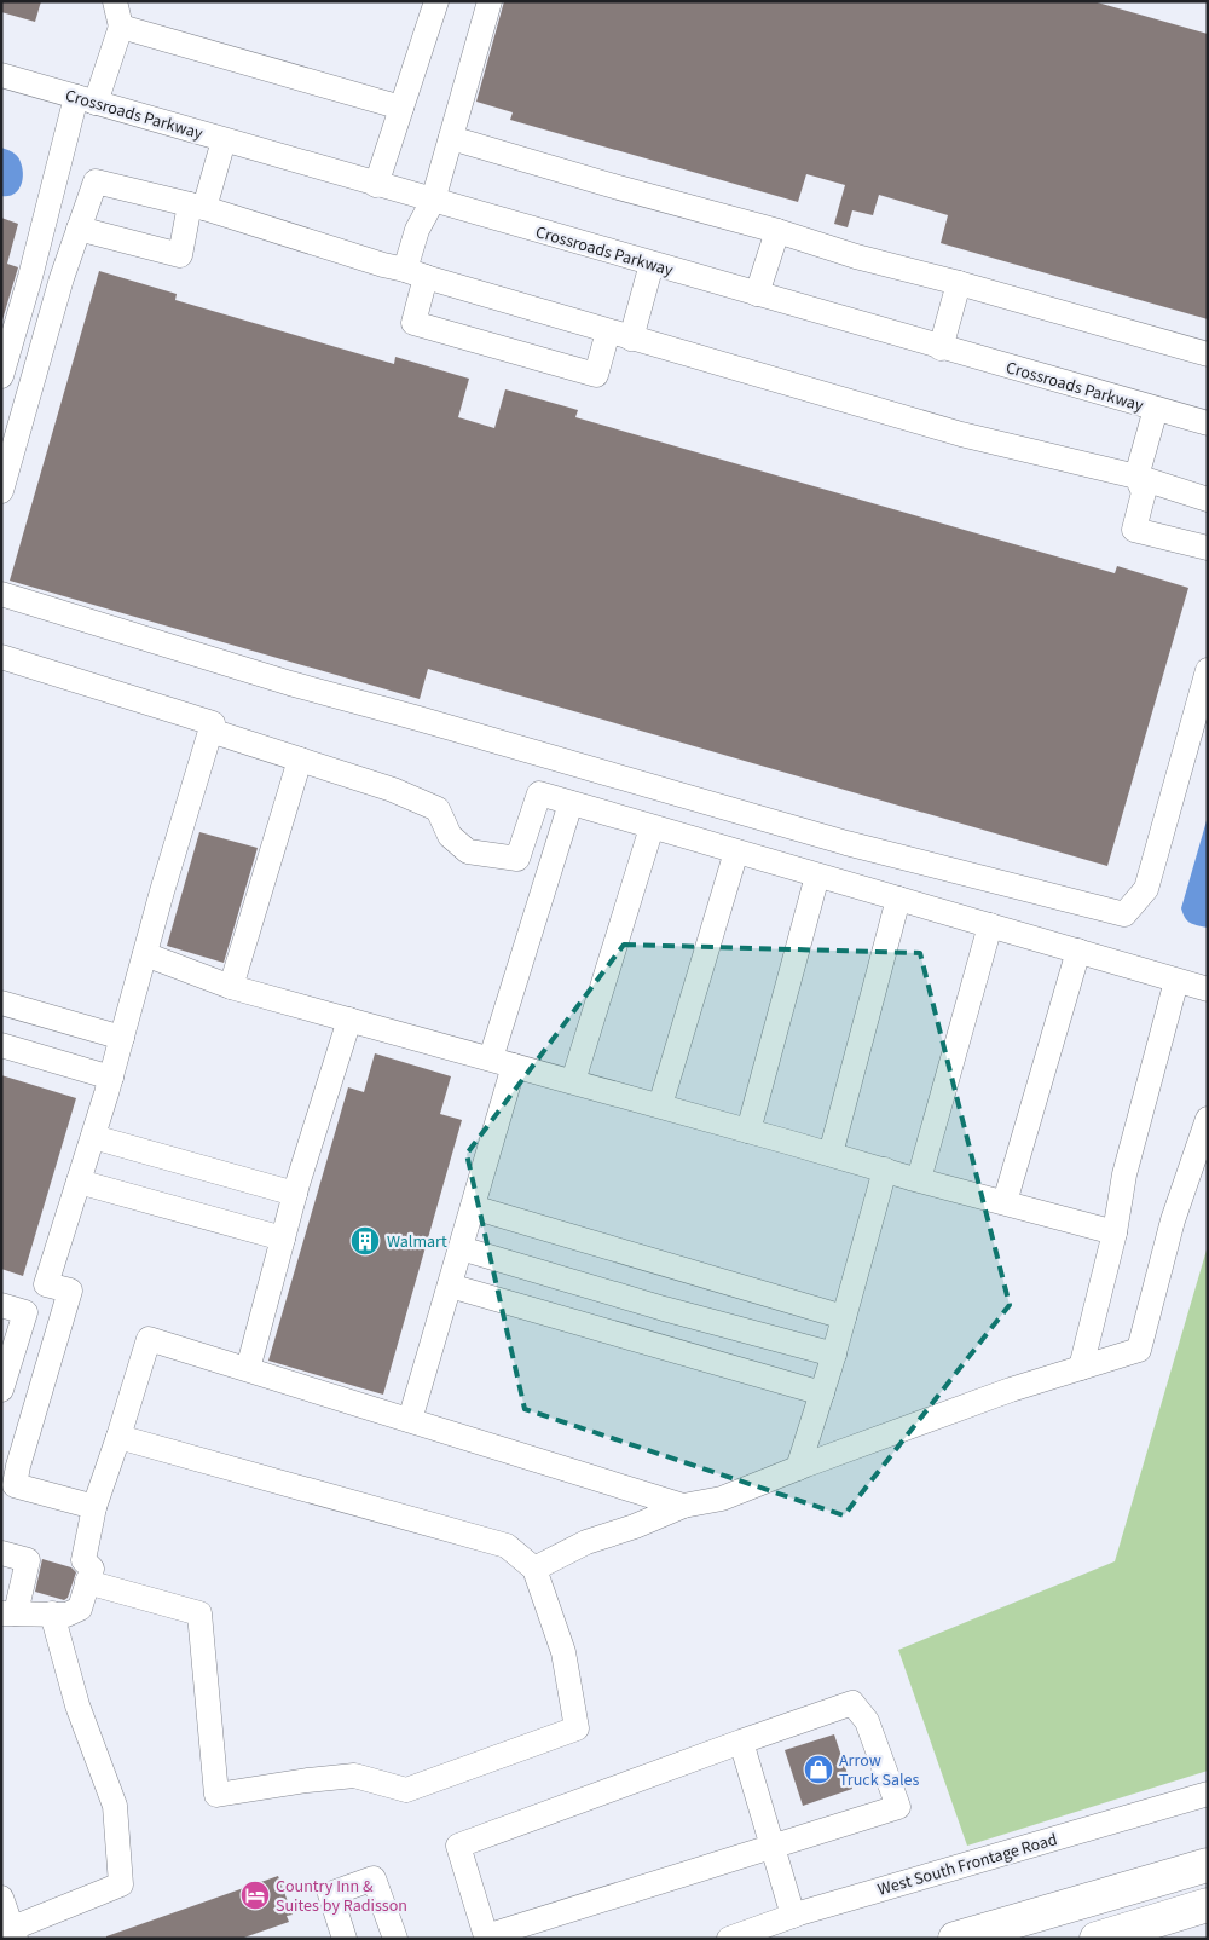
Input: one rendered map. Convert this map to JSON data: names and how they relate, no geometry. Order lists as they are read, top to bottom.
{
  "streets": {
    "street": ["Crossroads Parkway", "West South Frontage Road"]
  },
  "places": {
    "building": ["Walmart"],
    "shop": ["Arrow Truck Sales"],
    "hotel": ["Country Inn & Suites by Radisson"]
  }
}
